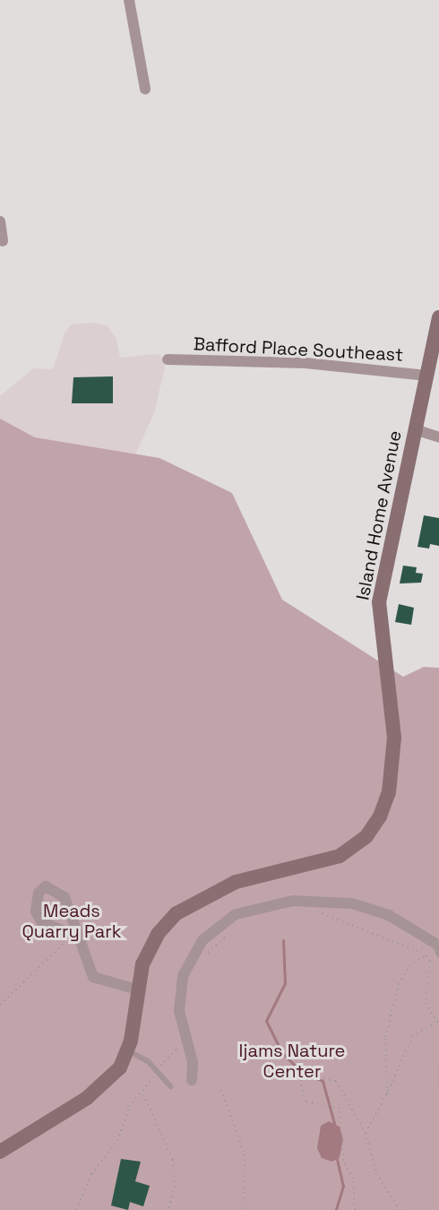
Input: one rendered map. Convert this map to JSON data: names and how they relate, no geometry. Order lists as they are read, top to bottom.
{
  "streets": {
    "street": ["Bafford Place Southeast", "Island Home Avenue"]
  },
  "crossings": [
    ["Bafford Place Southeast", "Island Home Avenue"]
  ],
  "parks": ["Meads Quarry Park", "Ijams Nature Center"]
}
